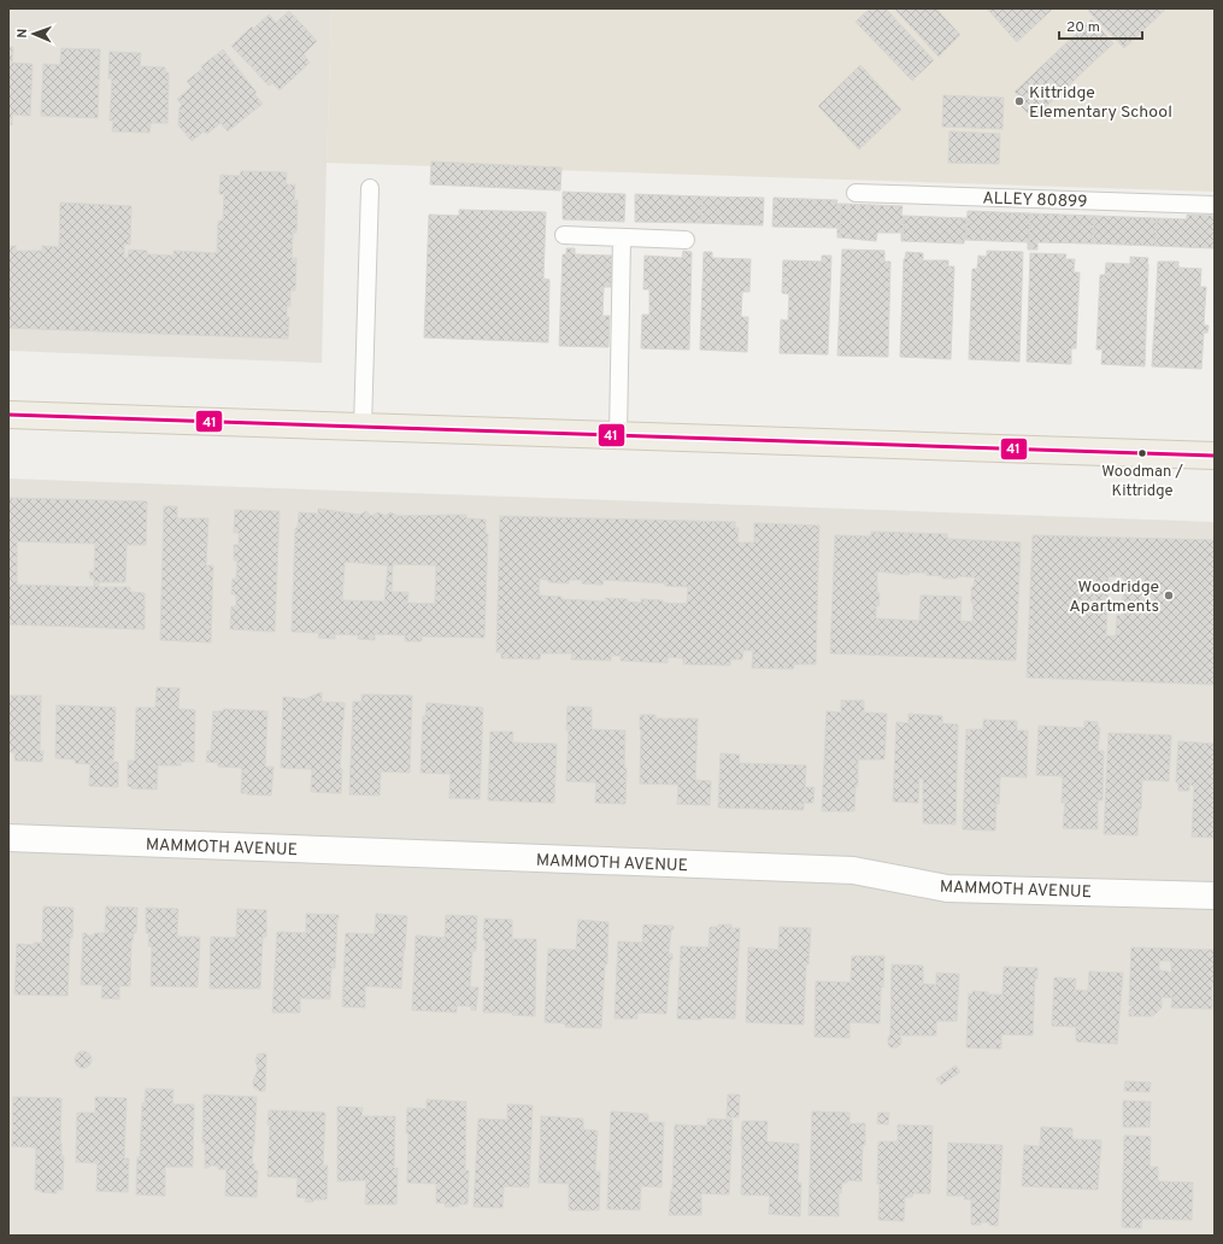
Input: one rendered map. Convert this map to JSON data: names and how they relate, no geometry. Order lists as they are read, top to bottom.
{
  "streets": {
    "street": ["MAMMOTH AVENUE"],
    "lane": ["ALLEY 80899"]
  },
  "places": ["Kittridge Elementary School", "Woodman / Kittridge", "Woodridge Apartments"],
  "lines": ["transit line 41"],
  "scale_bar": "20 m",
  "north": "left"
}
